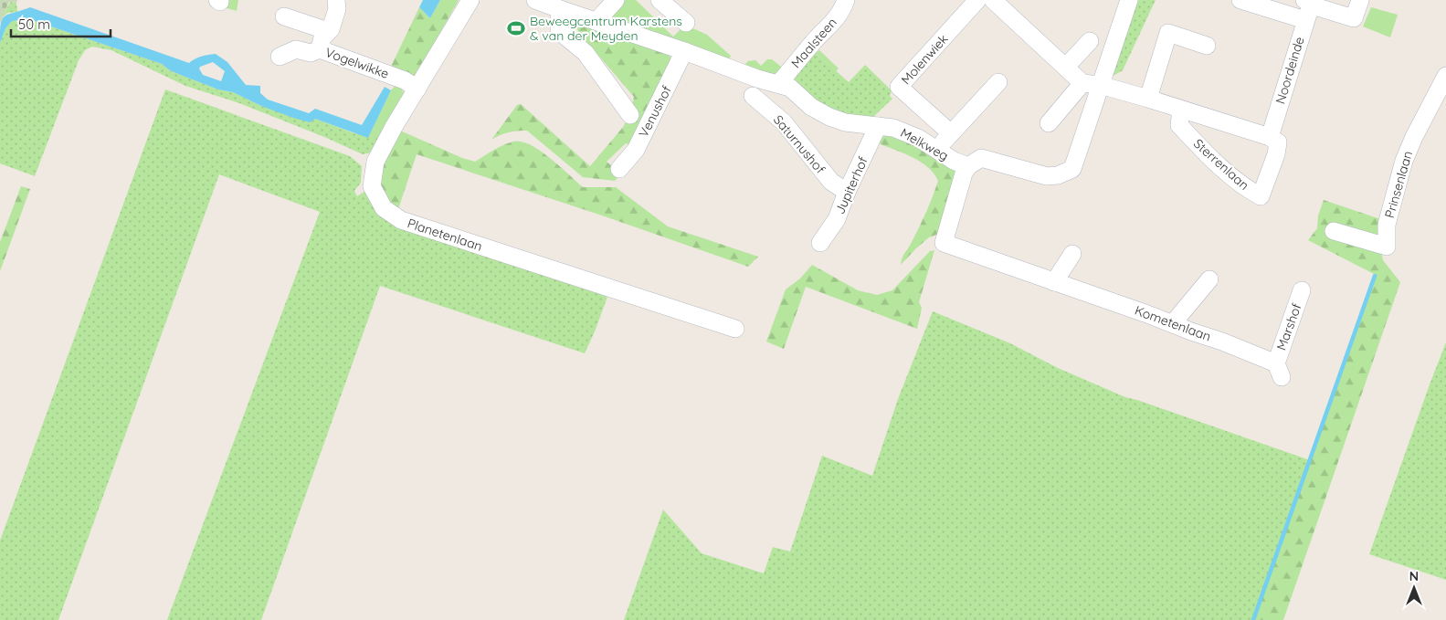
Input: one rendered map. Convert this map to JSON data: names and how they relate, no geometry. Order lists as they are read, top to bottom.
{
  "streets": {
    "street": [
      "Maalsteen",
      "Molenwiek",
      "Vogelwikke",
      "Noordeinde",
      "Venushof",
      "Saturnushof",
      "Melkweg",
      "Sterrenlaan",
      "Prinsenlaan",
      "Jupiterhof",
      "Planetenlaan",
      "Kometenlaan",
      "Marshof"
    ]
  },
  "crossings": [
    ["Maalsteen", "Melkweg"],
    ["Vogelwikke", "Planetenlaan"],
    ["Noordeinde", "Sterrenlaan"],
    ["Venushof", "Melkweg"],
    ["Saturnushof", "Jupiterhof"],
    ["Melkweg", "Jupiterhof"],
    ["Melkweg", "Kometenlaan"],
    ["Kometenlaan", "Marshof"]
  ],
  "places": {
    "sports": ["Beweegcentrum Karstens & van der Meyden"]
  },
  "scale_bar": "50 m",
  "north": "top"
}
